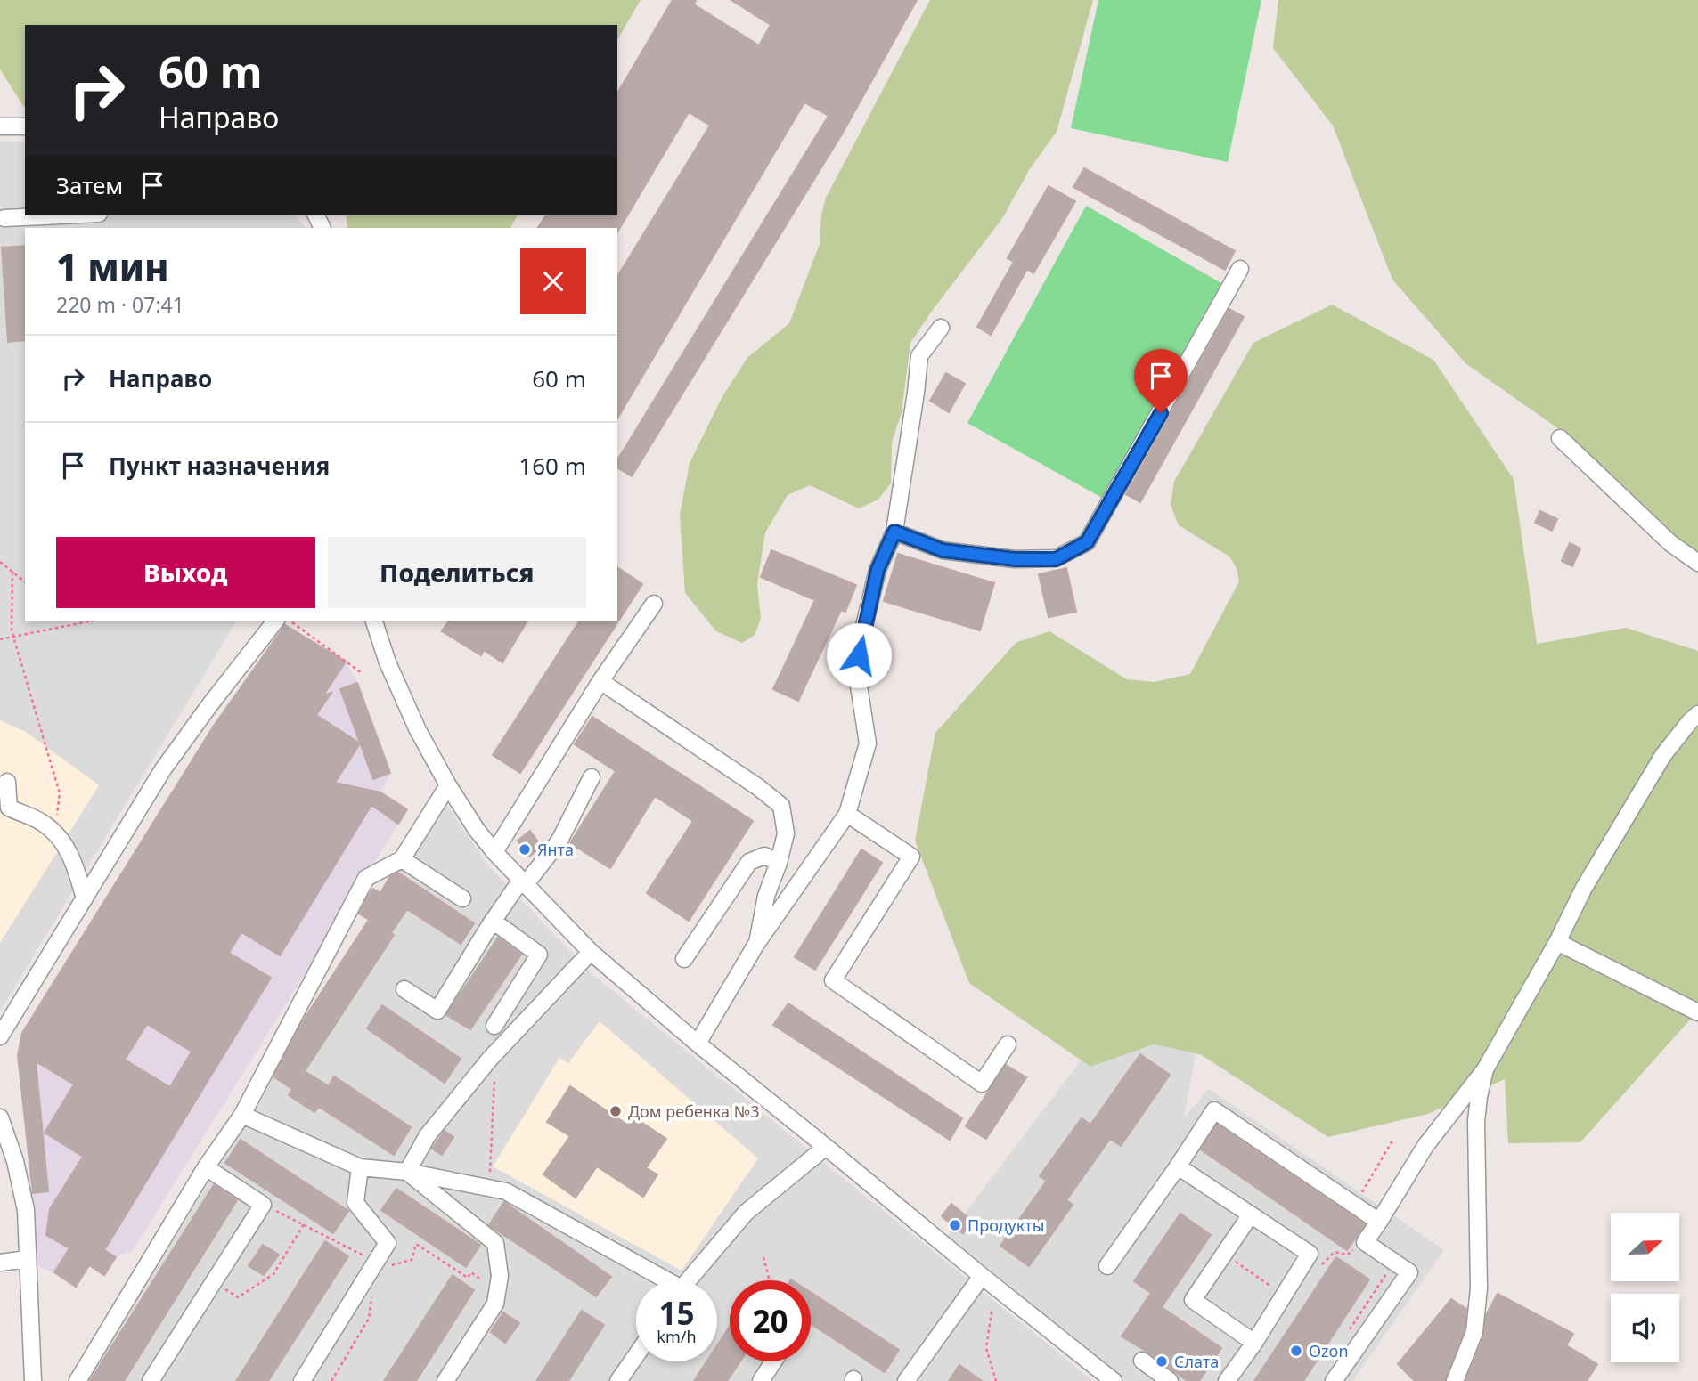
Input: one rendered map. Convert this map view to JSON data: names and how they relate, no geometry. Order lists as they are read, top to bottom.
{
  "places": [
    "Янта",
    "Дом ребенка №3",
    "Продукты",
    "Ozon",
    "Слата"
  ],
  "north": "right",
  "page": {
    "turn": ["60 m", "Направо"],
    "then": "Затем",
    "heading": ["1 мин", "220 m · 07:41"],
    "list": [
      {
        "name": "Направо",
        "value": "60 m"
      },
      {
        "name": "Пункт назначения",
        "value": "160 m"
      }
    ],
    "buttons": ["Выход", "Поделиться"],
    "speed": "15 km/h",
    "limit": "20"
  }
}
